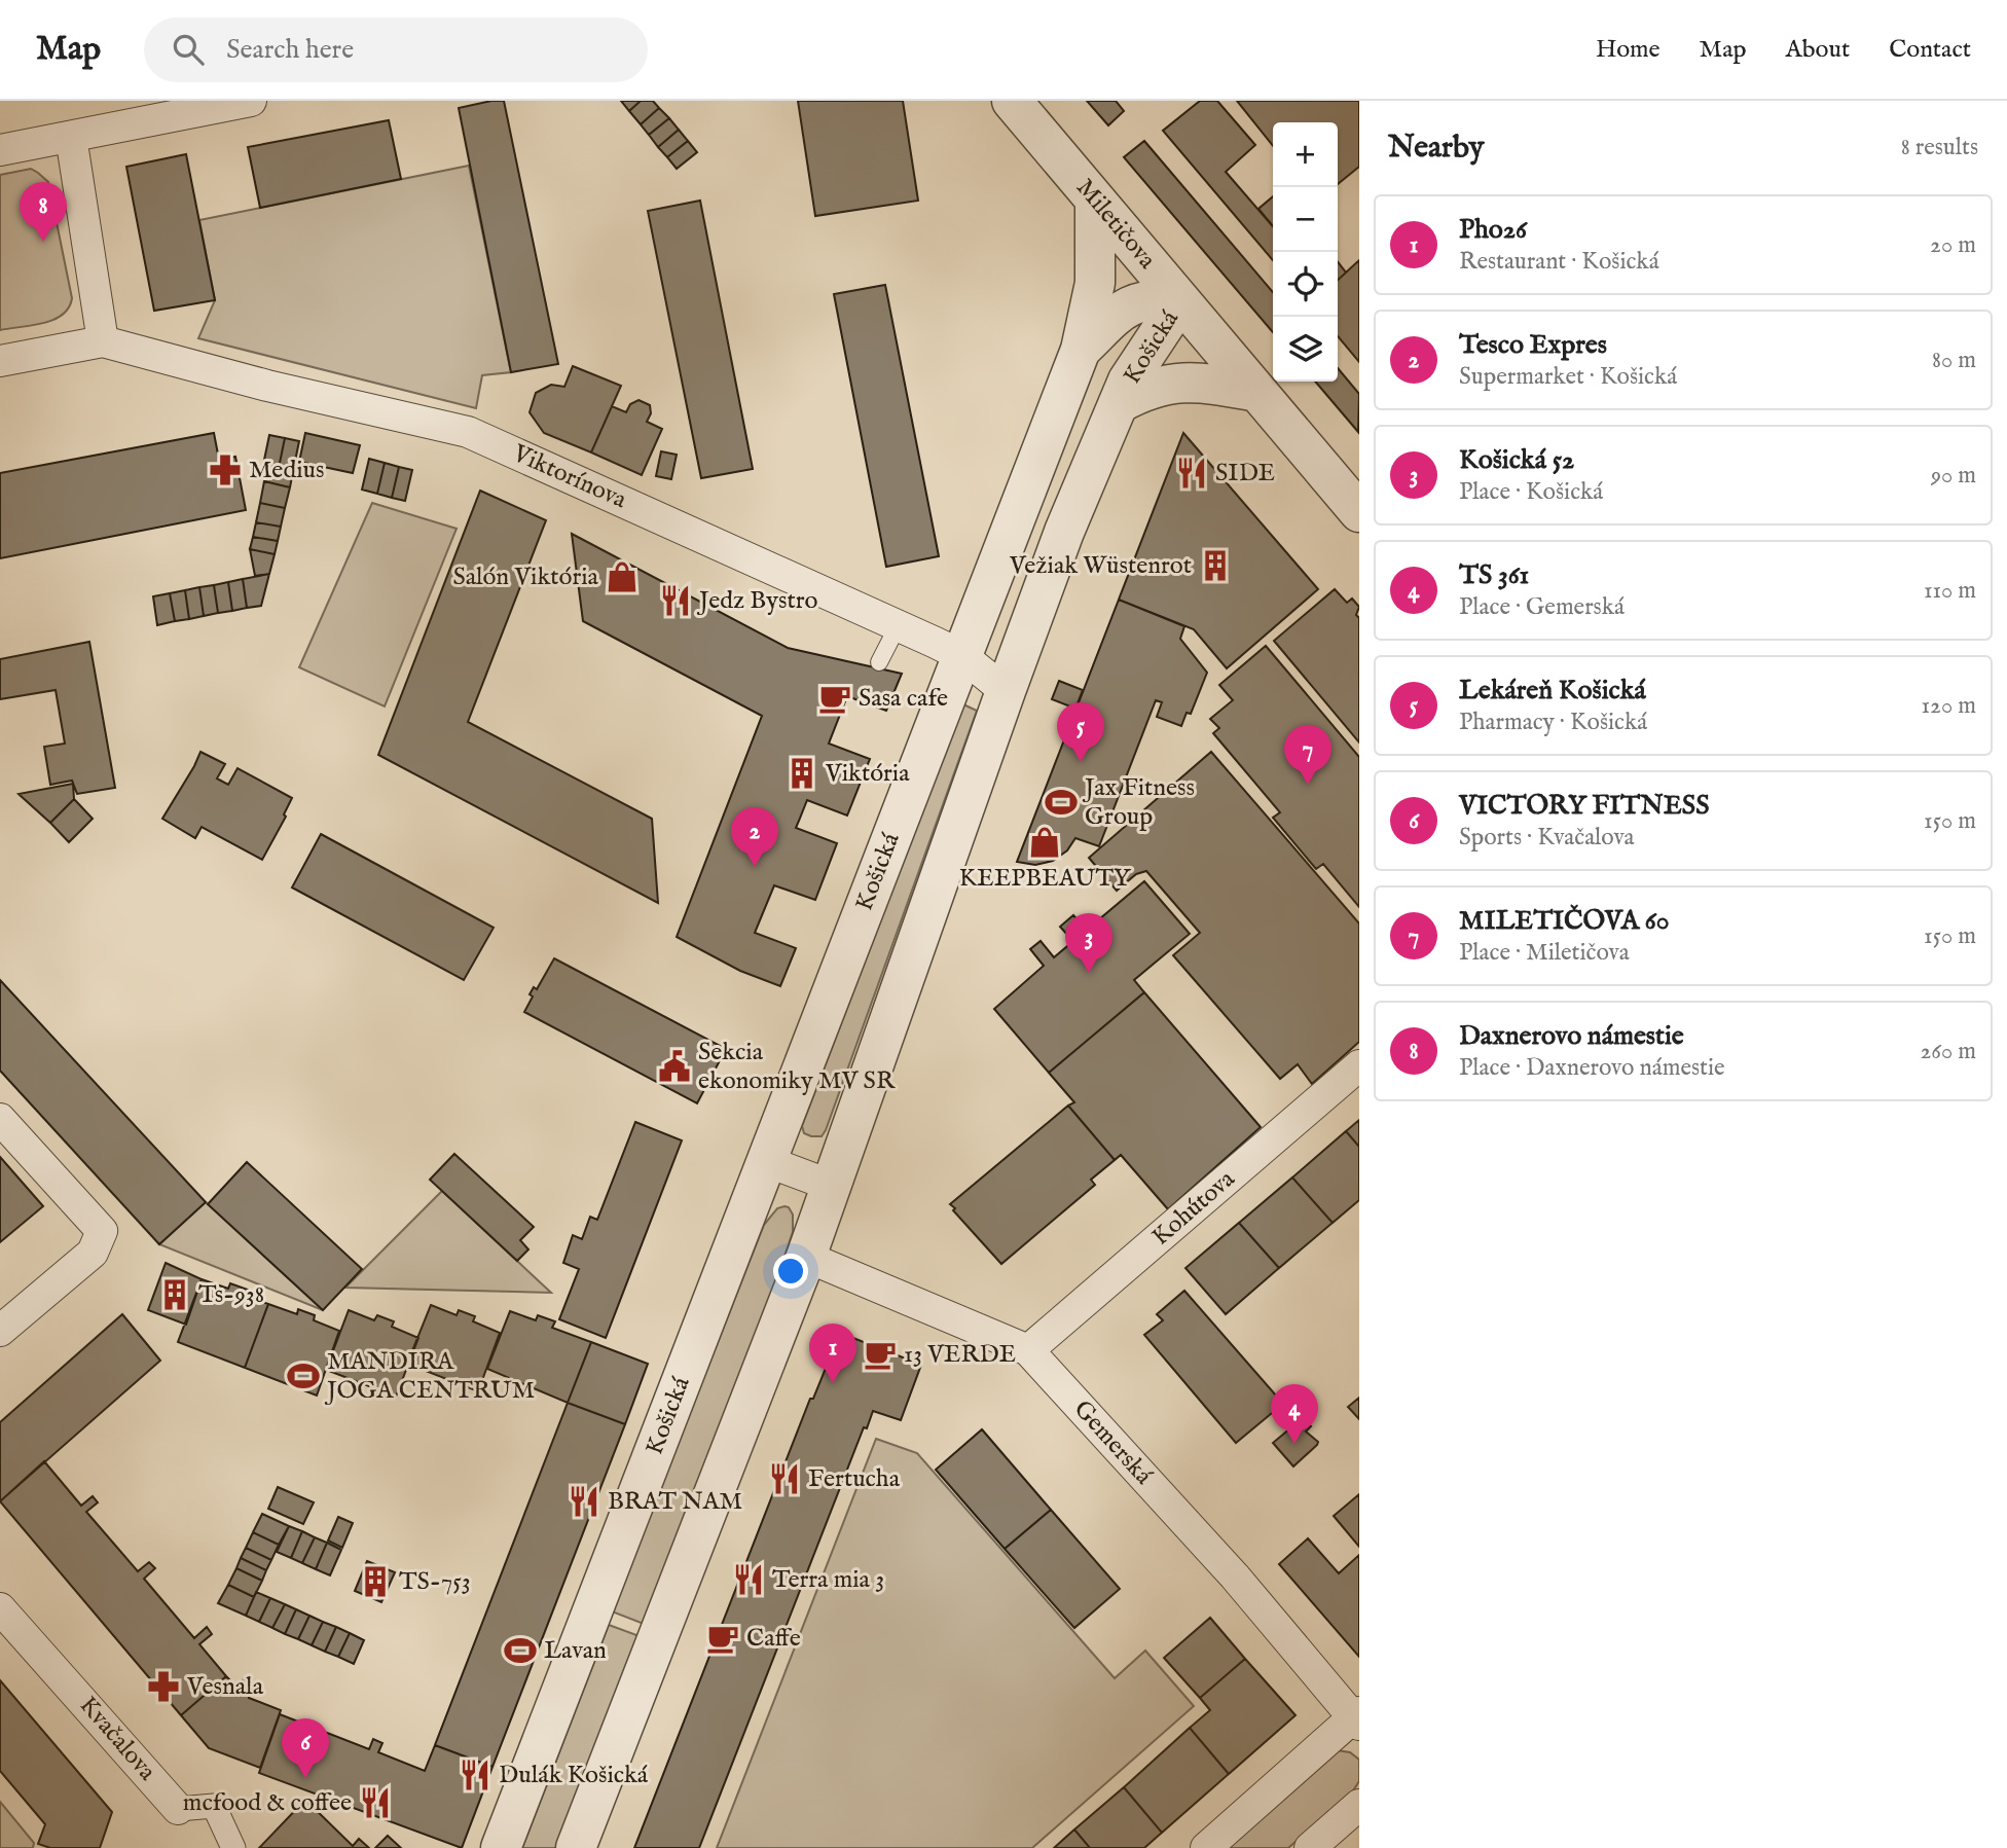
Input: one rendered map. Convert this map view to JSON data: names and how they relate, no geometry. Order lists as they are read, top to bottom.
{
  "streets": {
    "street": [
      "Miletičova",
      "Košická",
      "Viktorínova",
      "Kohútova",
      "Gemerská",
      "Kvačalova"
    ]
  },
  "crossings": [
    ["Miletičova", "Košická"],
    ["Košická", "Viktorínova"],
    ["Košická", "Gemerská"],
    ["Kohútova", "Gemerská"]
  ],
  "places": {
    "pharmacy": ["Medius", "Vesnala"],
    "restaurant": [
      "SIDE",
      "Jedz Bystro",
      "Fertucha",
      "BRAT NAM",
      "Terra mia 3",
      "Dulák Košická",
      "mcfood & coffee"
    ],
    "building": [
      "Vežiak Wüstenrot",
      "Viktória",
      "Ts-938",
      "TS-753"
    ],
    "shop": ["Salón Viktória", "KEEPBEAUTY"],
    "cafe": ["Sasa cafe", "13 VERDE", "Caffe"],
    "sports": ["Jax Fitness Group", "MANDIRA JOGA CENTRUM", "Lavan"],
    "public building": ["Sekcia ekonomiky MV SR"]
  },
  "page": {
    "header": "Map",
    "search": "Search here",
    "nav": [
      "Home",
      "Map",
      "About",
      "Contact"
    ],
    "heading": ["Nearby", "8 results"],
    "map_buttons": ["+", "−"],
    "pins": [
      "8",
      "5",
      "7",
      "2",
      "3",
      "1",
      "4",
      "6"
    ],
    "list": [
      {
        "mark": "1",
        "name": "Pho26",
        "note": "Restaurant · Košická",
        "value": "20 m"
      },
      {
        "mark": "2",
        "name": "Tesco Expres",
        "note": "Supermarket · Košická",
        "value": "80 m"
      },
      {
        "mark": "3",
        "name": "Košická 52",
        "note": "Place · Košická",
        "value": "90 m"
      },
      {
        "mark": "4",
        "name": "TS 361",
        "note": "Place · Gemerská",
        "value": "110 m"
      },
      {
        "mark": "5",
        "name": "Lekáreň Košická",
        "note": "Pharmacy · Košická",
        "value": "120 m"
      },
      {
        "mark": "6",
        "name": "VICTORY FITNESS",
        "note": "Sports · Kvačalova",
        "value": "150 m"
      },
      {
        "mark": "7",
        "name": "MILETIČOVA 60",
        "note": "Place · Miletičova",
        "value": "150 m"
      },
      {
        "mark": "8",
        "name": "Daxnerovo námestie",
        "note": "Place · Daxnerovo námestie",
        "value": "260 m"
      }
    ]
  }
}
